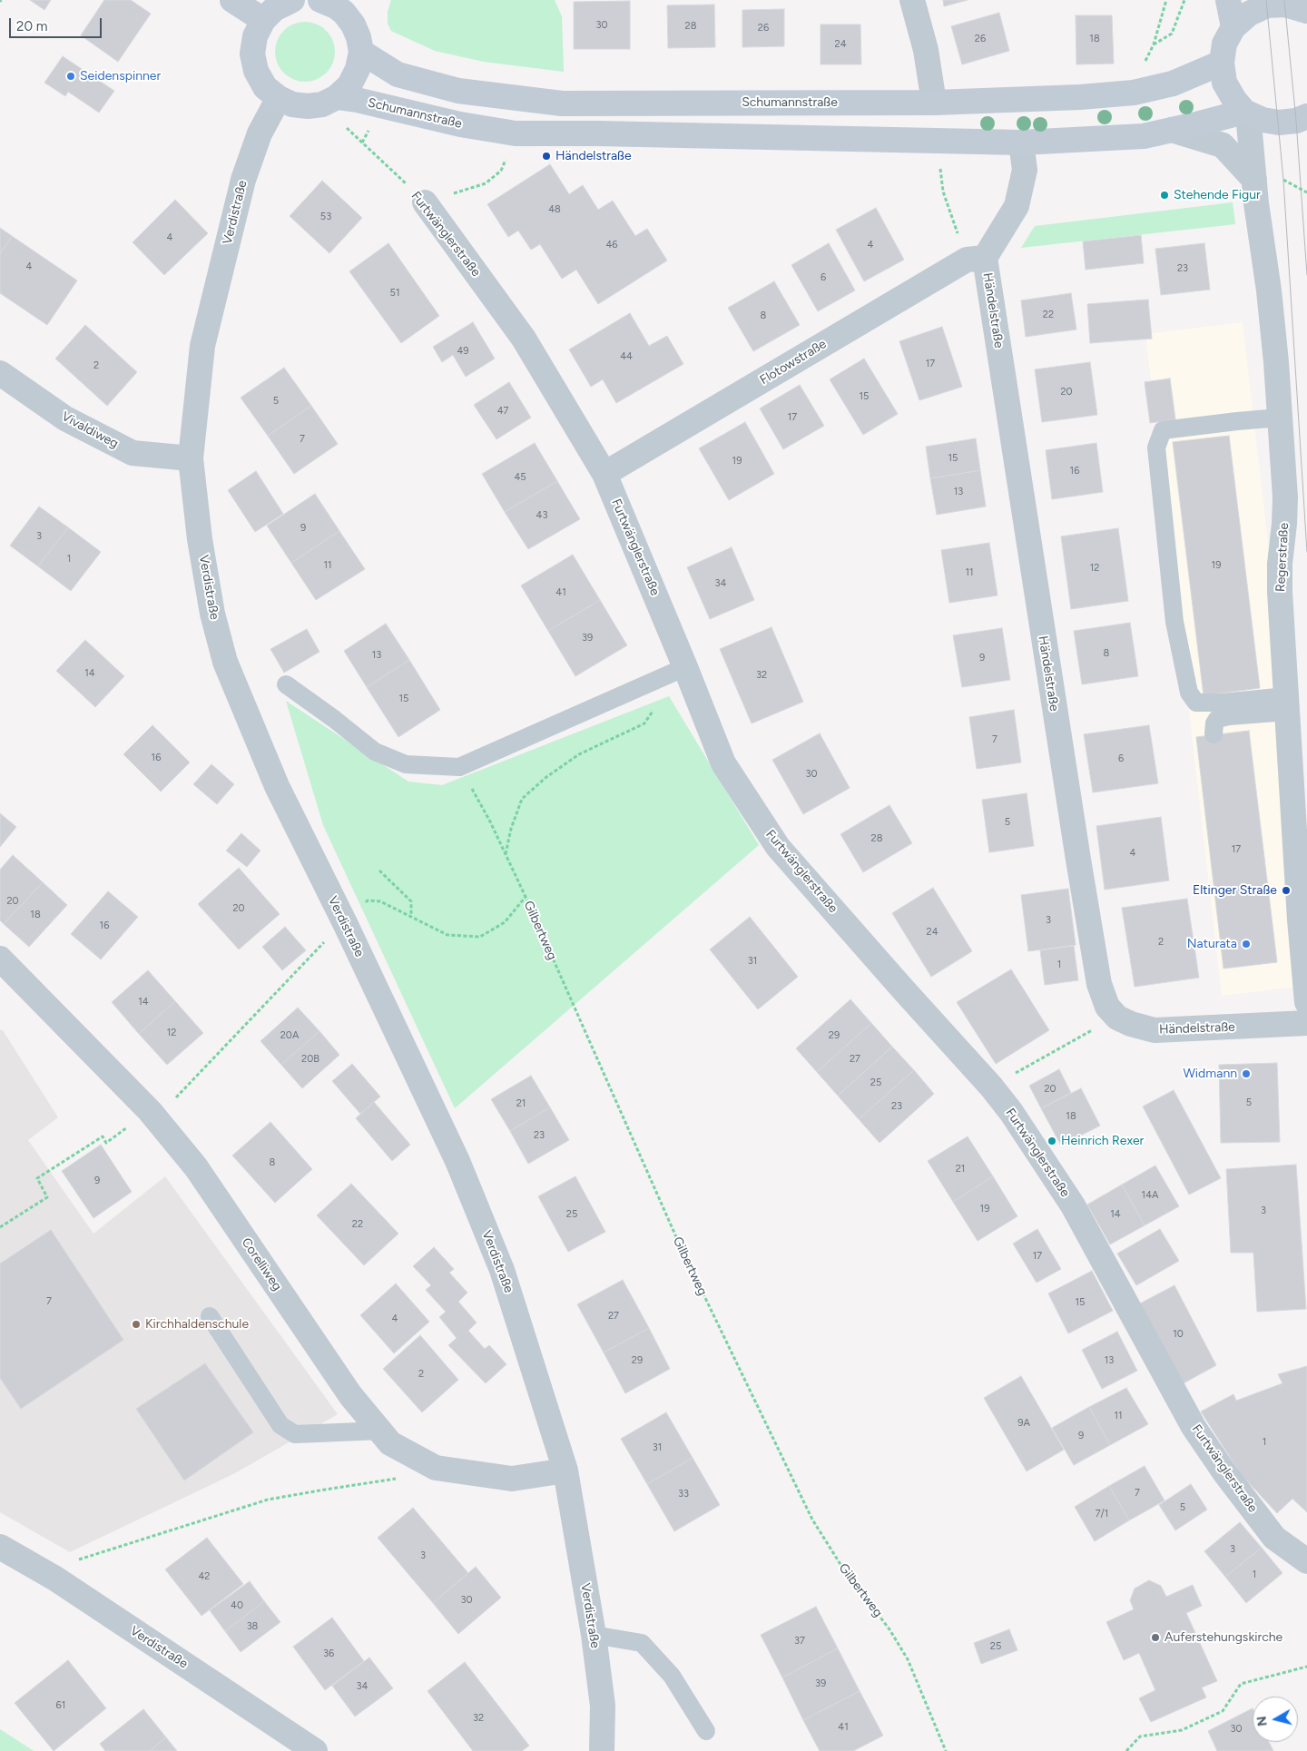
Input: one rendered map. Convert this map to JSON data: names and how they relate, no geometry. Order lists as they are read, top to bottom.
{
  "streets": {
    "main road": ["Schumannstraße"],
    "street": [
      "Verdistraße",
      "Furtwänglerstraße",
      "Händelstraße",
      "Flotowstraße",
      "Vivaldiweg",
      "Regerstraße",
      "Corelliweg"
    ],
    "path": ["Gilbertweg"]
  },
  "crossings": [
    ["Schumannstraße", "Verdistraße"],
    ["Schumannstraße", "Furtwänglerstraße"],
    ["Schumannstraße", "Händelstraße"],
    ["Schumannstraße", "Regerstraße"],
    ["Verdistraße", "Vivaldiweg"],
    ["Verdistraße", "Corelliweg"],
    ["Furtwänglerstraße", "Flotowstraße"],
    ["Händelstraße", "Flotowstraße"]
  ],
  "places": [
    "Seidenspinner",
    "Händelstraße",
    "Stehende Figur",
    "Eltinger Straße",
    "Naturata",
    "Widmann",
    "Heinrich Rexer",
    "Kirchhaldenschule",
    "Auferstehungskirche"
  ],
  "house_numbers": [
    "30",
    "28",
    "26",
    "26",
    "18",
    "24",
    "48",
    "53",
    "4",
    "46",
    "4",
    "4",
    "23",
    "6",
    "51",
    "22",
    "8",
    "49",
    "44",
    "17",
    "2",
    "20",
    "15",
    "5",
    "47",
    "17",
    "7",
    "15",
    "19",
    "16",
    "45",
    "13",
    "43",
    "9",
    "3",
    "1",
    "11",
    "19",
    "12",
    "11",
    "34",
    "41",
    "39",
    "8",
    "13",
    "9",
    "14",
    "32",
    "15",
    "7",
    "16",
    "6",
    "30",
    "5",
    "28",
    "17",
    "4",
    "20",
    "20",
    "18",
    "3",
    "16",
    "24",
    "2",
    "31",
    "1",
    "14",
    "12",
    "20A",
    "29",
    "20B",
    "27",
    "25",
    "20",
    "5",
    "21",
    "23",
    "18",
    "23",
    "8",
    "21",
    "9",
    "14A",
    "19",
    "3",
    "25",
    "14",
    "22",
    "17",
    "7",
    "15",
    "27",
    "4",
    "10",
    "29",
    "13",
    "2",
    "11",
    "9A",
    "9",
    "1",
    "31",
    "7",
    "33",
    "5",
    "7/1",
    "3",
    "3",
    "1",
    "42",
    "30",
    "40",
    "38",
    "37",
    "25",
    "36",
    "39",
    "34",
    "61",
    "32",
    "41",
    "30"
  ],
  "scale_bar": "20 m",
  "north": "left"
}
